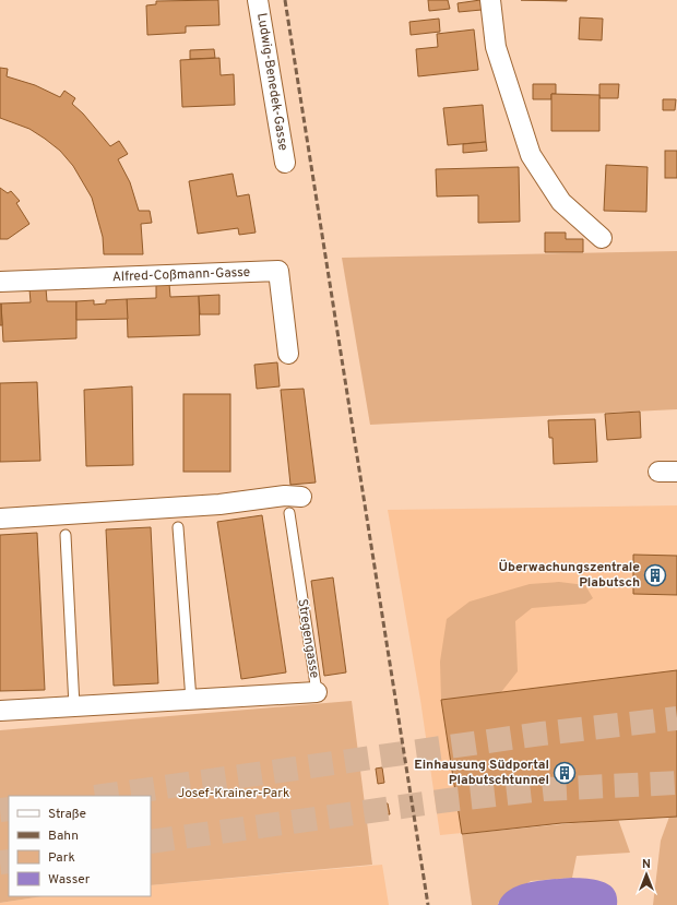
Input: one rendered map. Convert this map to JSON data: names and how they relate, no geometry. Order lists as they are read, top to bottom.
{
  "streets": {
    "street": ["Ludwig-Benedek-Gasse", "Alfred-Coßmann-Gasse", "Stregengasse"]
  },
  "parks": ["Josef-Krainer-Park"],
  "places": {
    "building": ["Überwachungszentrale Plabutsch", "Einhausung Südportal Plabutschtunnel"]
  },
  "legend": [
    "Straße",
    "Bahn",
    "Park",
    "Wasser"
  ],
  "north": "top"
}
